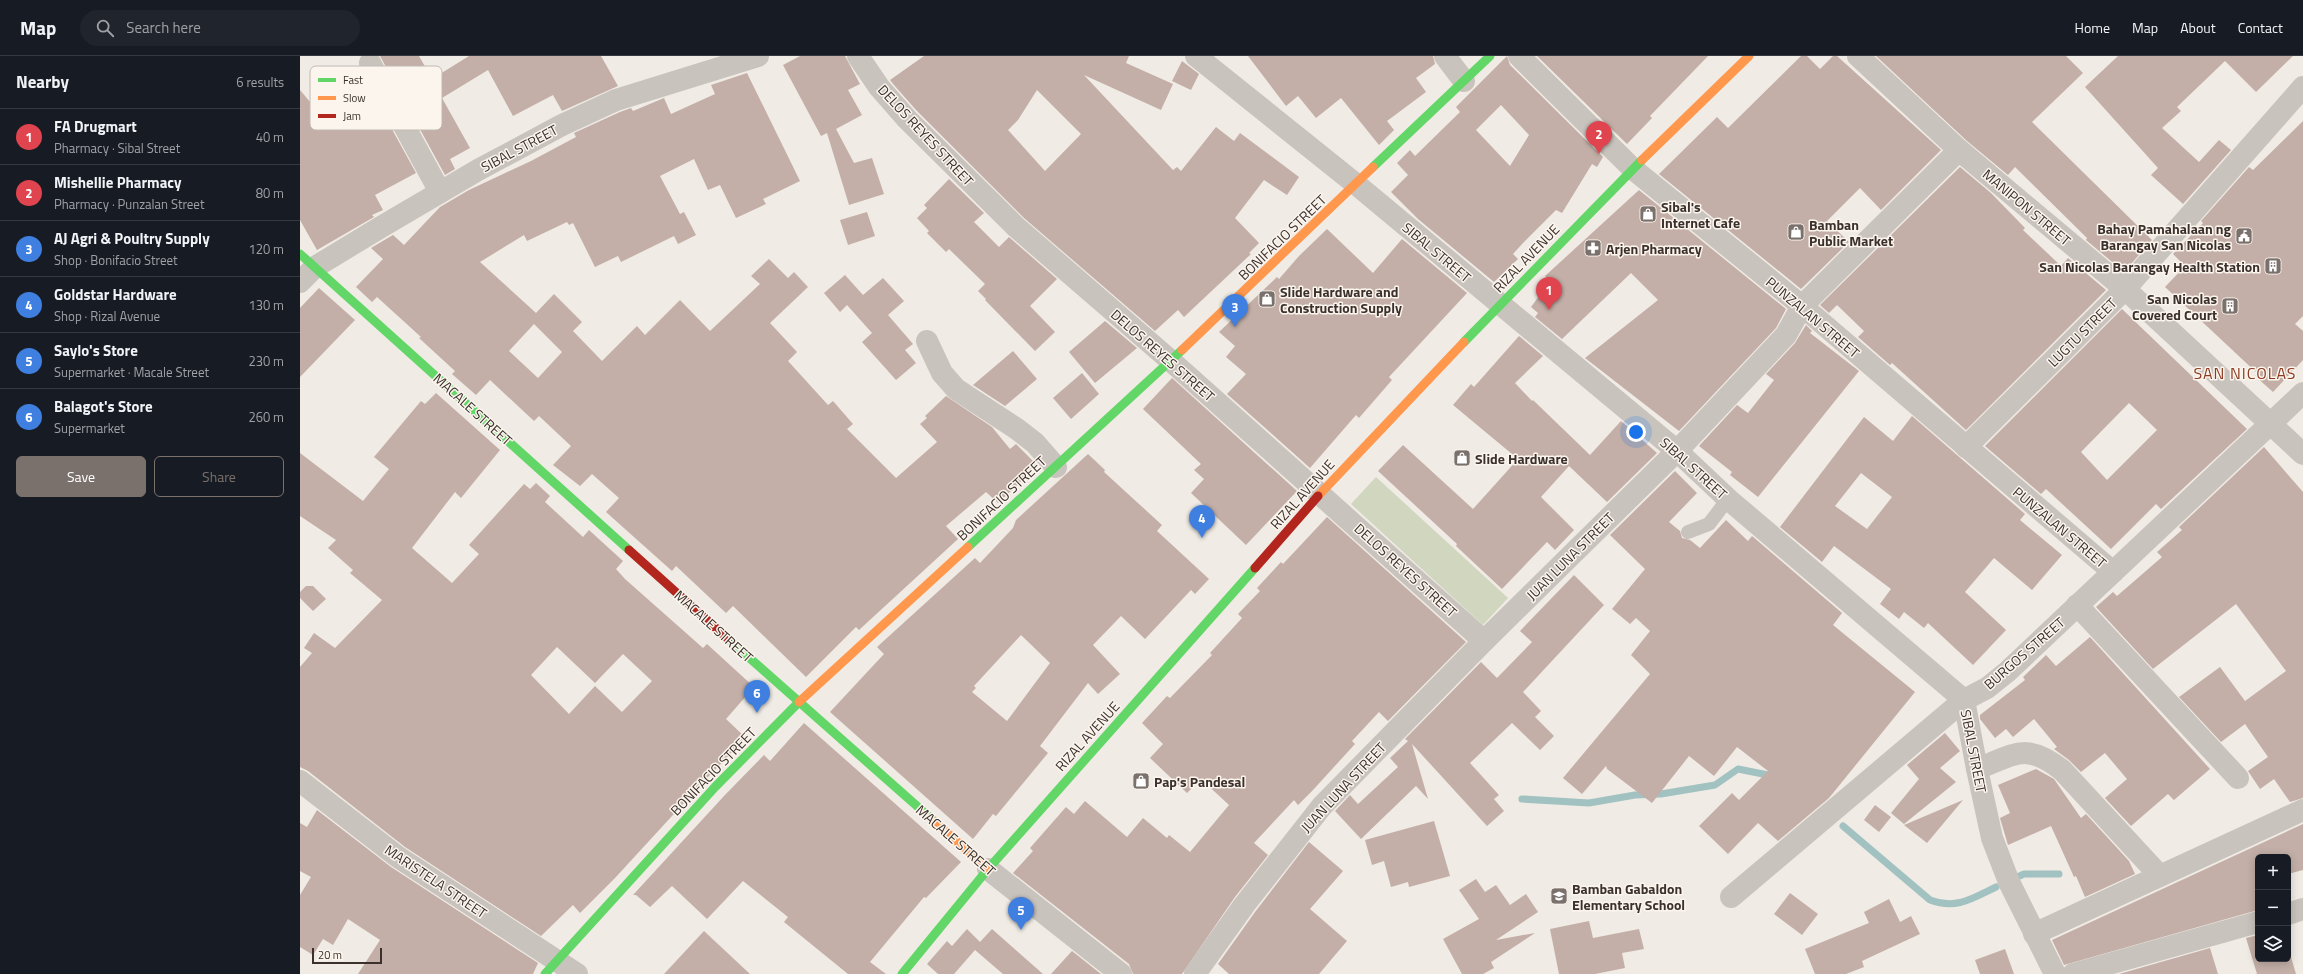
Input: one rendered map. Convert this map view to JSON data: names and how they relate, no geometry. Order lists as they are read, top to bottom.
{
  "streets": {
    "street": [
      "DELOS REYES STREET",
      "SIBAL STREET",
      "MANIPON STREET",
      "BONIFACIO STREET",
      "RIZAL AVENUE",
      "PUNZALAN STREET",
      "LUGTU STREET",
      "MACALE STREET",
      "JUAN LUNA STREET",
      "BURGOS STREET",
      "MARISTELA STREET"
    ]
  },
  "crossings": [
    ["DELOS REYES STREET", "BONIFACIO STREET"],
    ["DELOS REYES STREET", "RIZAL AVENUE"],
    ["DELOS REYES STREET", "JUAN LUNA STREET"],
    ["SIBAL STREET", "BONIFACIO STREET"],
    ["SIBAL STREET", "RIZAL AVENUE"],
    ["SIBAL STREET", "MACALE STREET"],
    ["SIBAL STREET", "JUAN LUNA STREET"],
    ["SIBAL STREET", "BURGOS STREET"],
    ["MANIPON STREET", "LUGTU STREET"],
    ["MANIPON STREET", "JUAN LUNA STREET"],
    ["MANIPON STREET", "BURGOS STREET"],
    ["BONIFACIO STREET", "MACALE STREET"],
    ["BONIFACIO STREET", "MARISTELA STREET"],
    ["RIZAL AVENUE", "PUNZALAN STREET"],
    ["RIZAL AVENUE", "MACALE STREET"],
    ["PUNZALAN STREET", "LUGTU STREET"],
    ["PUNZALAN STREET", "JUAN LUNA STREET"],
    ["PUNZALAN STREET", "BURGOS STREET"]
  ],
  "districts": ["SAN NICOLAS"],
  "places": {
    "shop": [
      "Sibal's Internet Cafe",
      "Bamban Public Market",
      "Slide Hardware and Construction Supply",
      "Slide Hardware",
      "Pap's Pandesal"
    ],
    "public building": ["Bahay Pamahalaan ng Barangay San Nicolas"],
    "pharmacy": ["Arjen Pharmacy"],
    "building": ["San Nicolas Barangay Health Station", "San Nicolas Covered Court"],
    "school or university": ["Bamban Gabaldon Elementary School"]
  },
  "legend": ["Fast", "Slow", "Jam"],
  "scale_bar": "20 m",
  "page": {
    "header": "Map",
    "search": "Search here",
    "nav": [
      "Home",
      "Map",
      "About",
      "Contact"
    ],
    "heading": ["Nearby", "6 results"],
    "list": [
      {
        "mark": "1",
        "name": "FA Drugmart",
        "note": "Pharmacy · Sibal Street",
        "value": "40 m"
      },
      {
        "mark": "2",
        "name": "Mishellie Pharmacy",
        "note": "Pharmacy · Punzalan Street",
        "value": "80 m"
      },
      {
        "mark": "3",
        "name": "AJ Agri & Poultry Supply",
        "note": "Shop · Bonifacio Street",
        "value": "120 m"
      },
      {
        "mark": "4",
        "name": "Goldstar Hardware",
        "note": "Shop · Rizal Avenue",
        "value": "130 m"
      },
      {
        "mark": "5",
        "name": "Saylo's Store",
        "note": "Supermarket · Macale Street",
        "value": "230 m"
      },
      {
        "mark": "6",
        "name": "Balagot's Store",
        "note": "Supermarket",
        "value": "260 m"
      }
    ],
    "pins": [
      "2",
      "1",
      "3",
      "4",
      "6",
      "5"
    ],
    "buttons": ["Save", "Share"],
    "map_buttons": ["+", "−"],
    "scale": "20 m"
  }
}
